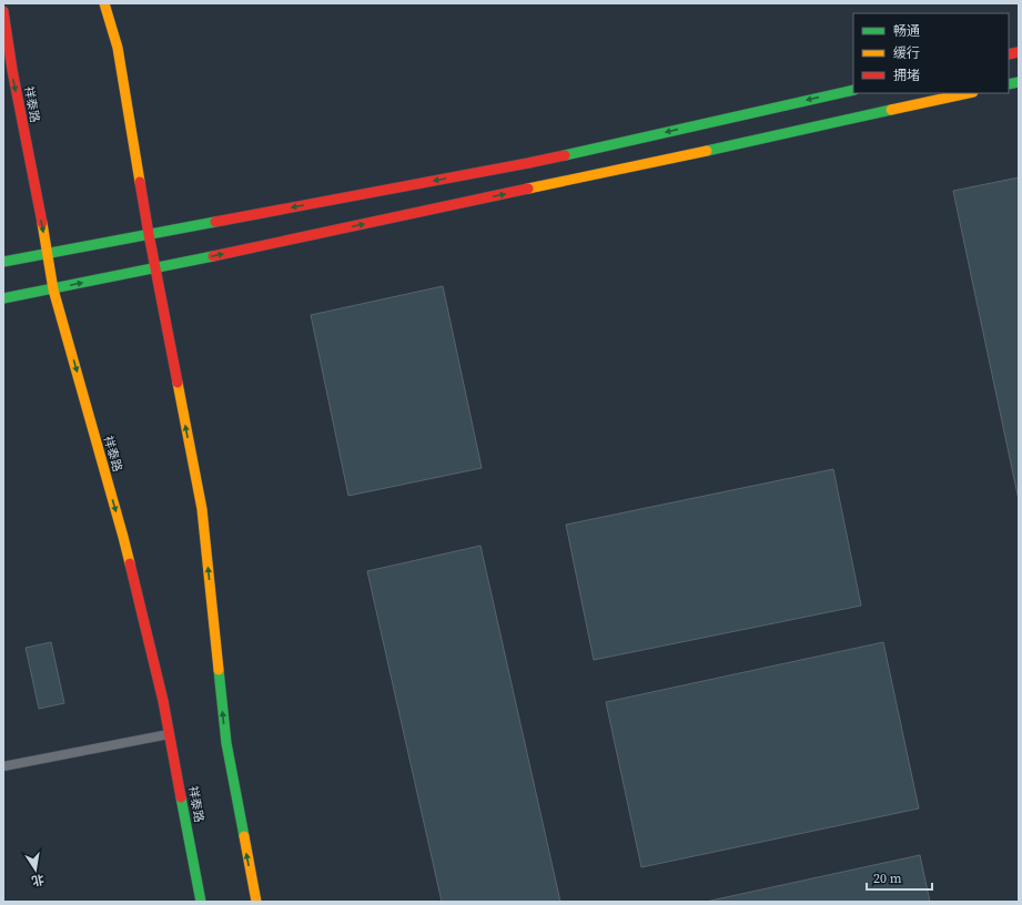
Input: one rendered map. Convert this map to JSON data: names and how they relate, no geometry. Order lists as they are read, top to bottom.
{
  "streets": {
    "street": ["祥泰路"]
  },
  "legend": ["畅通", "缓行", "拥堵"],
  "scale_bar": "20 m",
  "north": "bottom"
}
